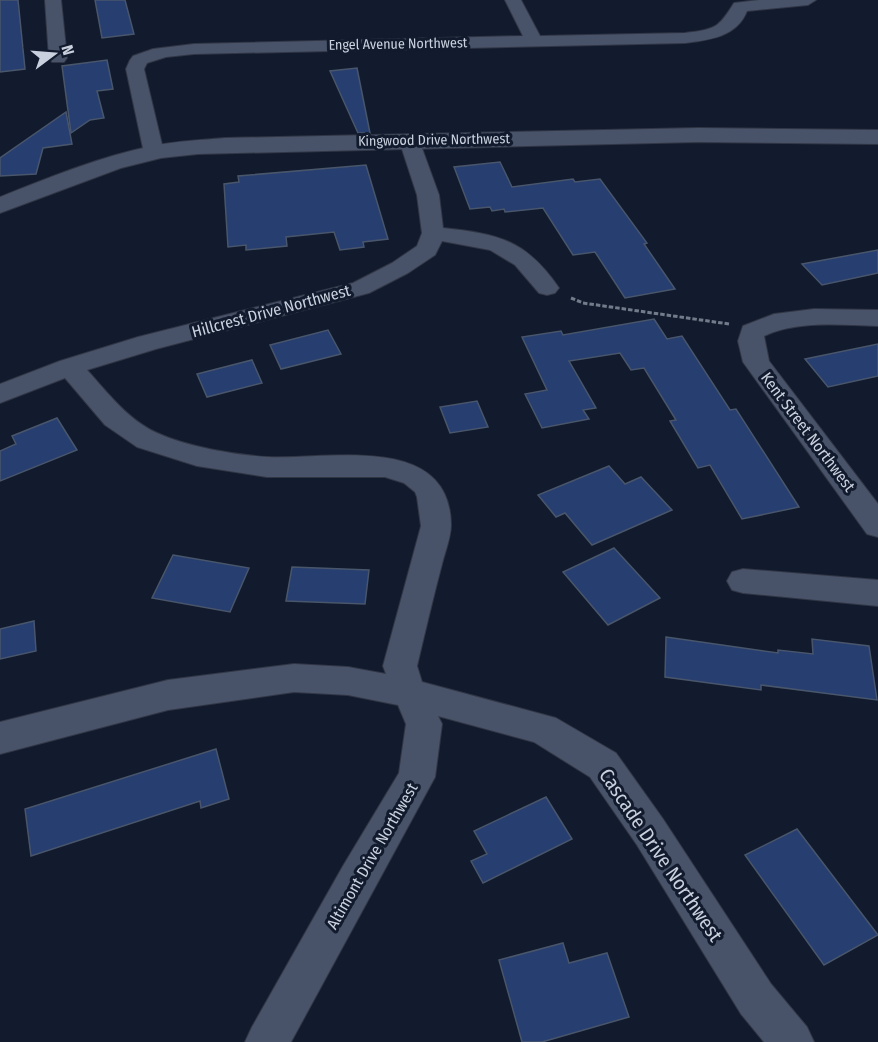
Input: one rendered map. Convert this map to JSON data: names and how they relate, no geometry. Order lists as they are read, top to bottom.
{
  "streets": {
    "street": [
      "Engel Avenue Northwest",
      "Kingwood Drive Northwest",
      "Hillcrest Drive Northwest",
      "Kent Street Northwest",
      "Cascade Drive Northwest",
      "Altimont Drive Northwest"
    ]
  },
  "crossings": [
    ["Engel Avenue Northwest", "Kingwood Drive Northwest"],
    ["Hillcrest Drive Northwest", "Altimont Drive Northwest"],
    ["Cascade Drive Northwest", "Altimont Drive Northwest"]
  ],
  "north": "right"
}
